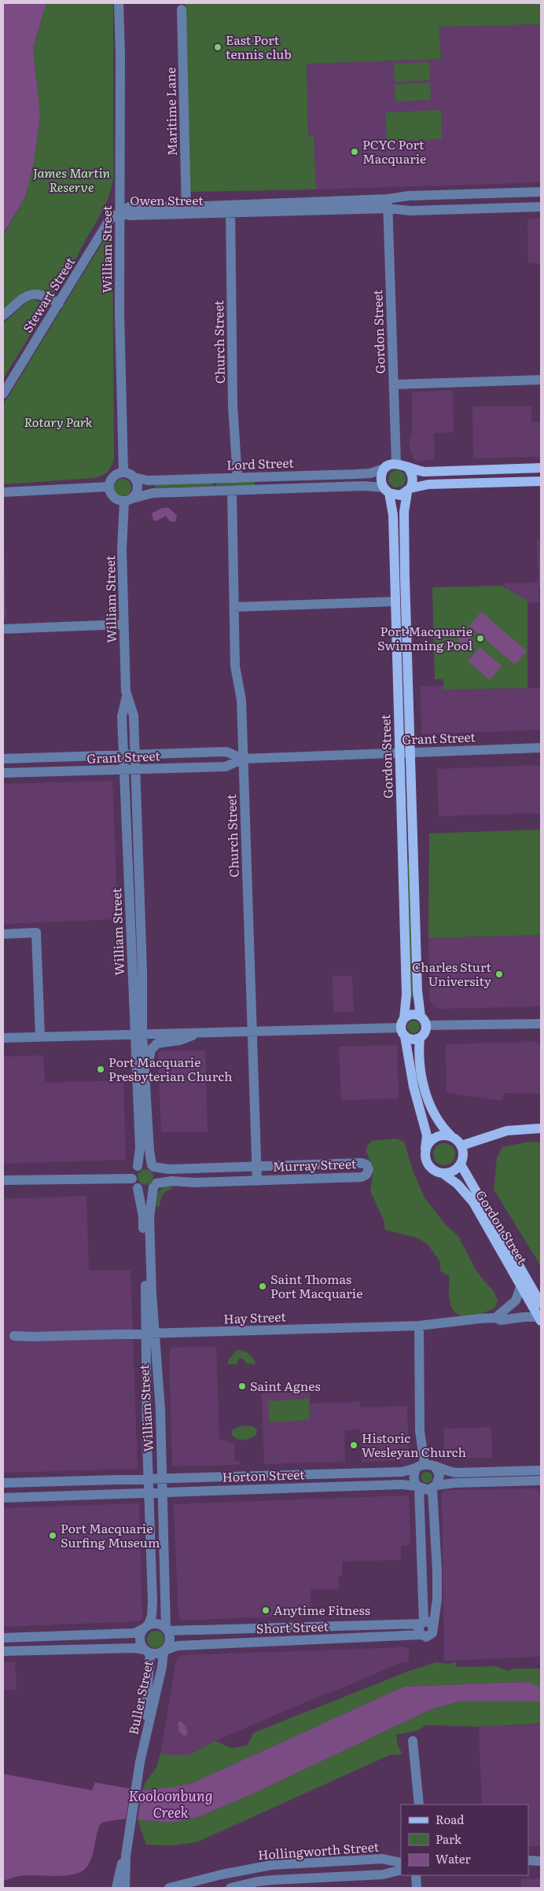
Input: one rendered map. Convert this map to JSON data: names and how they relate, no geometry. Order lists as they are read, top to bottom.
{
  "streets": {
    "main road": ["Gordon Street"],
    "street": [
      "Maritime Lane",
      "Owen Street",
      "William Street",
      "Stewart Street",
      "Church Street",
      "Lord Street",
      "Grant Street",
      "Murray Street",
      "Hay Street",
      "Horton Street",
      "Short Street",
      "Buller Street",
      "Hollingworth Street"
    ]
  },
  "crossings": [
    ["Maritime Lane", "Owen Street"],
    ["Owen Street", "William Street"],
    ["Owen Street", "Stewart Street"],
    ["Owen Street", "Gordon Street"],
    ["Owen Street", "Church Street"],
    ["William Street", "Stewart Street"],
    ["William Street", "Lord Street"],
    ["William Street", "Grant Street"],
    ["William Street", "Murray Street"],
    ["William Street", "Hay Street"],
    ["William Street", "Horton Street"],
    ["William Street", "Short Street"],
    ["William Street", "Buller Street"],
    ["Gordon Street", "Lord Street"],
    ["Gordon Street", "Grant Street"],
    ["Gordon Street", "Hay Street"],
    ["Church Street", "Lord Street"],
    ["Church Street", "Grant Street"],
    ["Church Street", "Murray Street"],
    ["Short Street", "Buller Street"]
  ],
  "water": ["Kooloonbung Creek"],
  "parks": ["James Martin Reserve", "Rotary Park"],
  "places": [
    "East Port tennis club",
    "PCYC Port Macquarie",
    "Port Macquarie Swimming Pool",
    "Charles Sturt University",
    "Port Macquarie Presbyterian Church",
    "Saint Thomas Port Macquarie",
    "Saint Agnes",
    "Historic Wesleyan Church",
    "Port Macquarie Surfing Museum",
    "Anytime Fitness"
  ],
  "legend": ["Road", "Park", "Water"]
}
